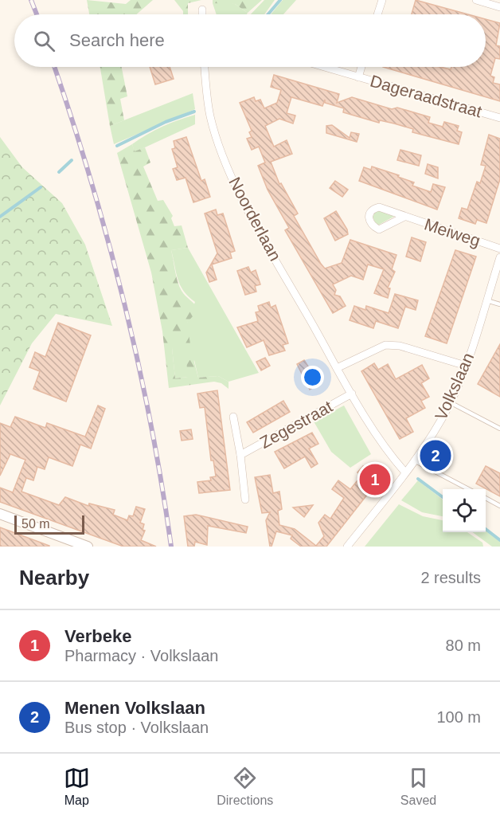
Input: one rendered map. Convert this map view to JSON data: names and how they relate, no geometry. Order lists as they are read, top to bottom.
{
  "streets": {
    "street": [
      "Dageraadstraat",
      "Noorderlaan",
      "Meiweg",
      "Volkslaan",
      "Zegestraat"
    ]
  },
  "crossings": [
    ["Noorderlaan", "Volkslaan"],
    ["Noorderlaan", "Zegestraat"]
  ],
  "scale_bar": "50 m",
  "page": {
    "search": "Search here",
    "pins": ["2", "1"],
    "scale": "50 m",
    "heading": ["Nearby", "2 results"],
    "list": [
      {
        "mark": "1",
        "name": "Verbeke",
        "note": "Pharmacy · Volkslaan",
        "value": "80 m"
      },
      {
        "mark": "2",
        "name": "Menen Volkslaan",
        "note": "Bus stop · Volkslaan",
        "value": "100 m"
      }
    ],
    "nav": ["Map", "Directions", "Saved"]
  }
}
